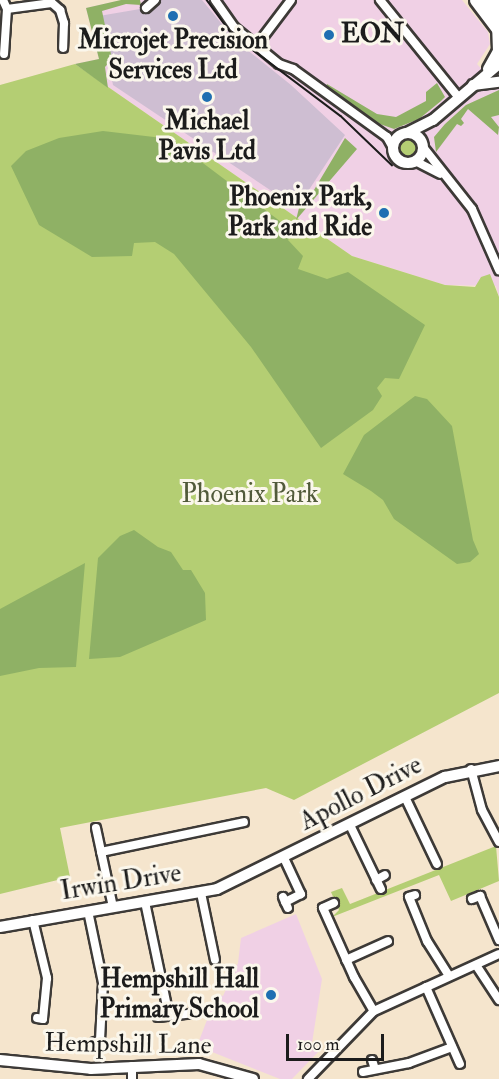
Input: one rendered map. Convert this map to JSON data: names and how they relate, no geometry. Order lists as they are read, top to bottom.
{
  "streets": {
    "street": ["Apollo Drive", "Irwin Drive", "Hempshill Lane"]
  },
  "crossings": [
    ["Apollo Drive", "Irwin Drive"]
  ],
  "parks": ["Phoenix Park"],
  "places": [
    "Microjet Precision Services Ltd",
    "EON",
    "Michael Pavis Ltd",
    "Phoenix Park, Park and Ride",
    "Hempshill Hall Primary School"
  ],
  "scale_bar": "100 m"
}
